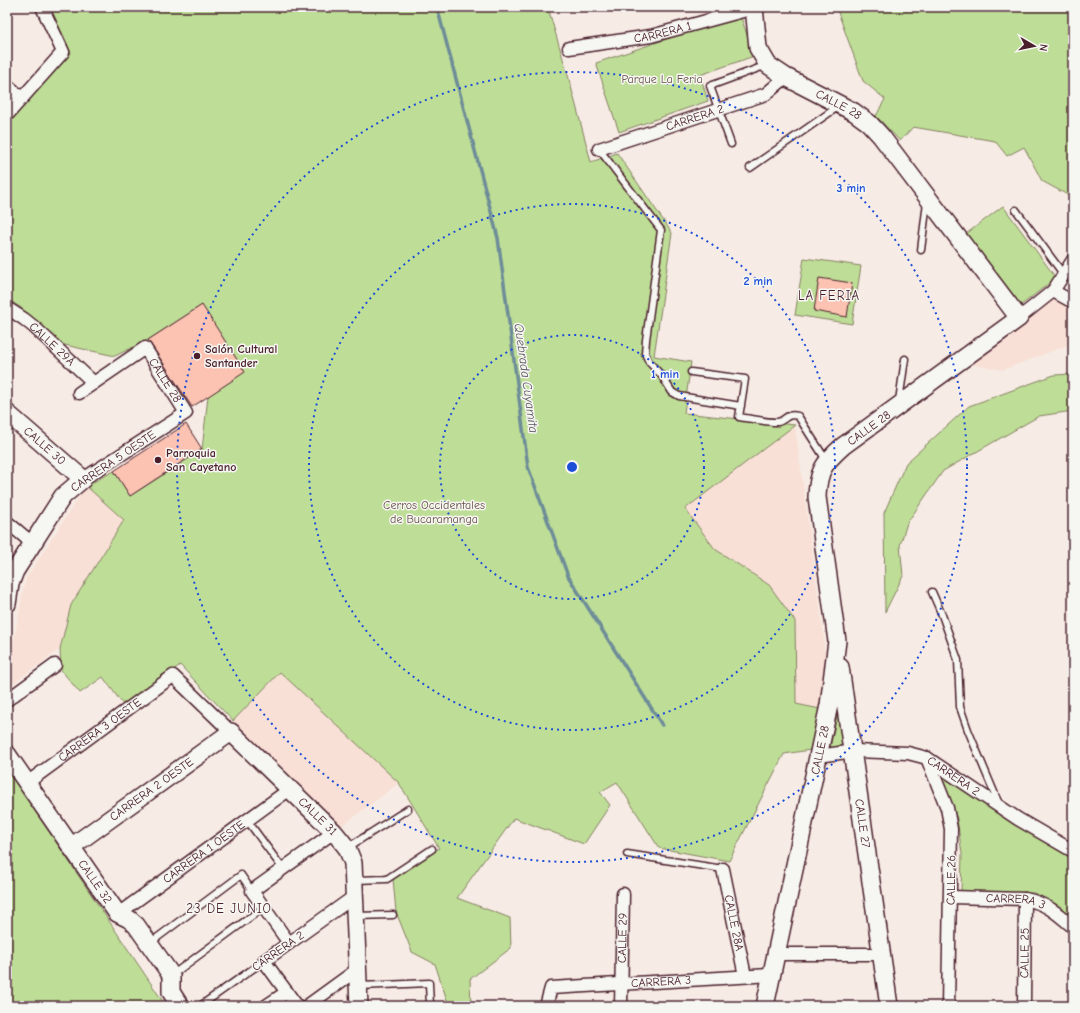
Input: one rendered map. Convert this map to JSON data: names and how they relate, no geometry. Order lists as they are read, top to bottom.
{
  "streets": {
    "street": [
      "CARRERA 1",
      "CALLE 28",
      "CARRERA 2",
      "CALLE 29A",
      "CALLE 30",
      "CARRERA 5 OESTE",
      "CARRERA 3 OESTE",
      "CARRERA 2 OESTE",
      "CALLE 31",
      "CALLE 27",
      "CARRERA 1 OESTE",
      "CALLE 26",
      "CALLE 32",
      "CARRERA 3",
      "CALLE 28A",
      "CALLE 29",
      "CALLE 25"
    ]
  },
  "crossings": [
    ["CARRERA 1", "CALLE 28"],
    ["CALLE 28", "CARRERA 2"],
    ["CALLE 28", "CALLE 29A"],
    ["CALLE 28", "CARRERA 5 OESTE"],
    ["CALLE 28", "CALLE 27"],
    ["CALLE 28", "CARRERA 3"],
    ["CARRERA 2", "CALLE 31"],
    ["CARRERA 2", "CALLE 27"],
    ["CARRERA 2", "CALLE 26"],
    ["CALLE 30", "CARRERA 5 OESTE"],
    ["CARRERA 3 OESTE", "CALLE 31"],
    ["CARRERA 3 OESTE", "CALLE 32"],
    ["CARRERA 2 OESTE", "CALLE 31"],
    ["CARRERA 2 OESTE", "CALLE 32"],
    ["CALLE 31", "CARRERA 1 OESTE"],
    ["CARRERA 1 OESTE", "CALLE 32"],
    ["CALLE 26", "CARRERA 3"],
    ["CARRERA 3", "CALLE 28A"],
    ["CARRERA 3", "CALLE 29"],
    ["CARRERA 3", "CALLE 25"]
  ],
  "districts": ["LA FERIA", "23 DE JUNIO"],
  "water": ["Quebrada Cuyamita"],
  "parks": ["Parque La Feria", "Cerros Occidentales de Bucaramanga"],
  "places": ["Salón Cultural Santander", "Parroquia San Cayetano"],
  "north": "right",
  "rings": ["3 min", "2 min", "1 min"]
}
